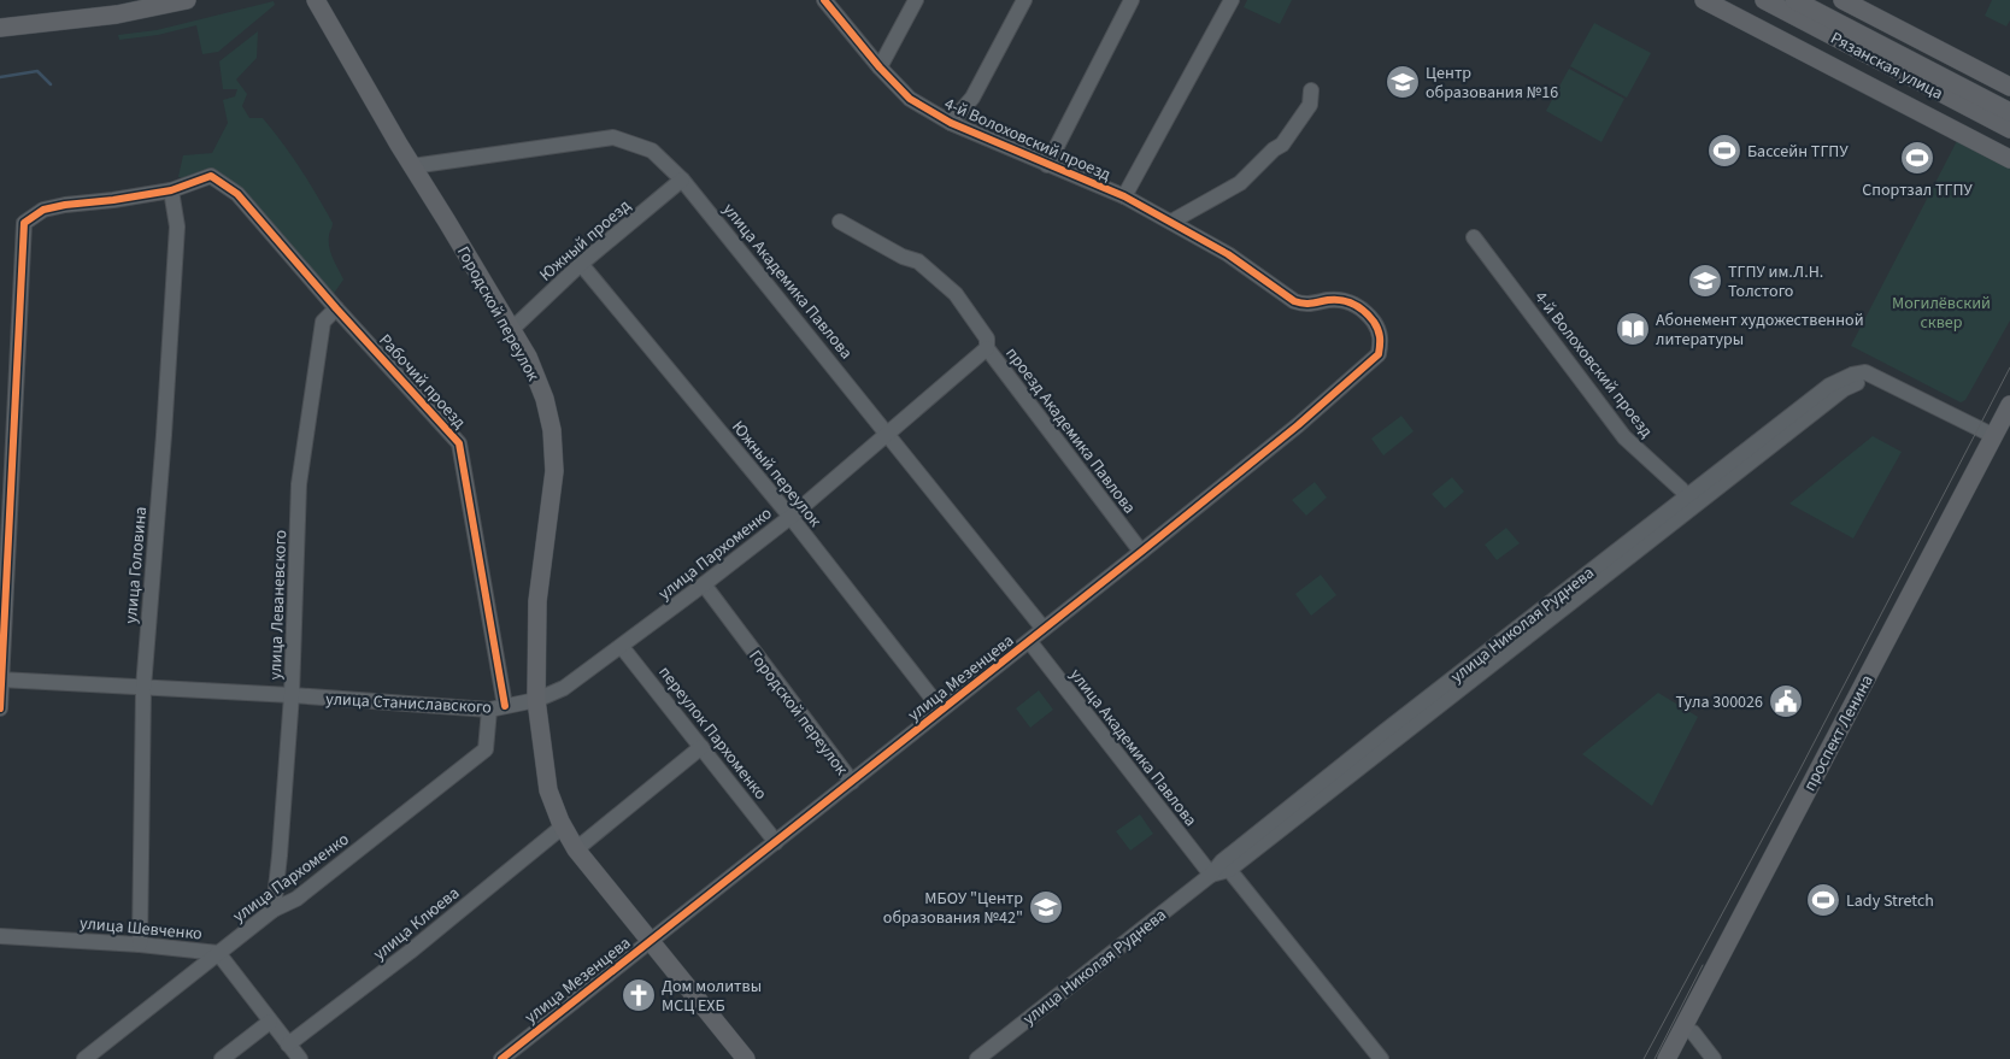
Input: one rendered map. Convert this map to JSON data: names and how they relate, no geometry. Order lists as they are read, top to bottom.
{
  "streets": {
    "main road": ["Рязанская улица", "Городской переулок", "проспект Ленина"],
    "street": [
      "4-й Волоховский проезд",
      "Южный проезд",
      "улица Академика Павлова",
      "Рабочий проезд",
      "проезд Академика Павлова",
      "Южный переулок",
      "улица Пархоменко",
      "улица Головина",
      "улица Леваневского",
      "улица Николая Руднева",
      "улица Мезенцева",
      "улица Станиславского",
      "переулок Пархоменко",
      "улица Клюева",
      "улица Шевченко"
    ]
  },
  "crossings": [
    ["4-й Волоховский проезд", "улица Николая Руднева"],
    ["4-й Волоховский проезд", "улица Мезенцева"],
    ["Южный проезд", "улица Академика Павлова"],
    ["Южный проезд", "Городской переулок"],
    ["Южный проезд", "Южный переулок"],
    ["улица Академика Павлова", "Городской переулок"],
    ["улица Академика Павлова", "улица Пархоменко"],
    ["улица Академика Павлова", "улица Николая Руднева"],
    ["улица Академика Павлова", "улица Мезенцева"],
    ["Городской переулок", "улица Пархоменко"],
    ["Городской переулок", "улица Мезенцева"],
    ["Городской переулок", "улица Станиславского"],
    ["Рабочий проезд", "улица Головина"],
    ["Рабочий проезд", "улица Леваневского"],
    ["Рабочий проезд", "улица Станиславского"],
    ["проезд Академика Павлова", "улица Пархоменко"],
    ["проезд Академика Павлова", "улица Мезенцева"],
    ["Южный переулок", "улица Пархоменко"],
    ["Южный переулок", "улица Мезенцева"],
    ["улица Пархоменко", "улица Леваневского"],
    ["улица Пархоменко", "улица Станиславского"],
    ["улица Пархоменко", "переулок Пархоменко"],
    ["улица Пархоменко", "улица Шевченко"],
    ["улица Головина", "улица Станиславского"],
    ["улица Головина", "улица Шевченко"],
    ["улица Леваневского", "улица Станиславского"],
    ["улица Николая Руднева", "проспект Ленина"],
    ["улица Мезенцева", "переулок Пархоменко"],
    ["улица Клюева", "улица Шевченко"]
  ],
  "parks": ["Могилёвский сквер"],
  "places": {
    "school or university": ["Центр образования №16", "ТГПУ им.Л.Н. Толстого", "МБОУ \"Центр образования №42\""],
    "sports": ["Бассейн ТГПУ", "Спортзал ТГПУ", "Lady Stretch"],
    "library": ["Абонемент художественной литературы"],
    "public building": ["Тула 300026"],
    "church": ["Дом молитвы МСЦ ЕХБ"]
  }
}
